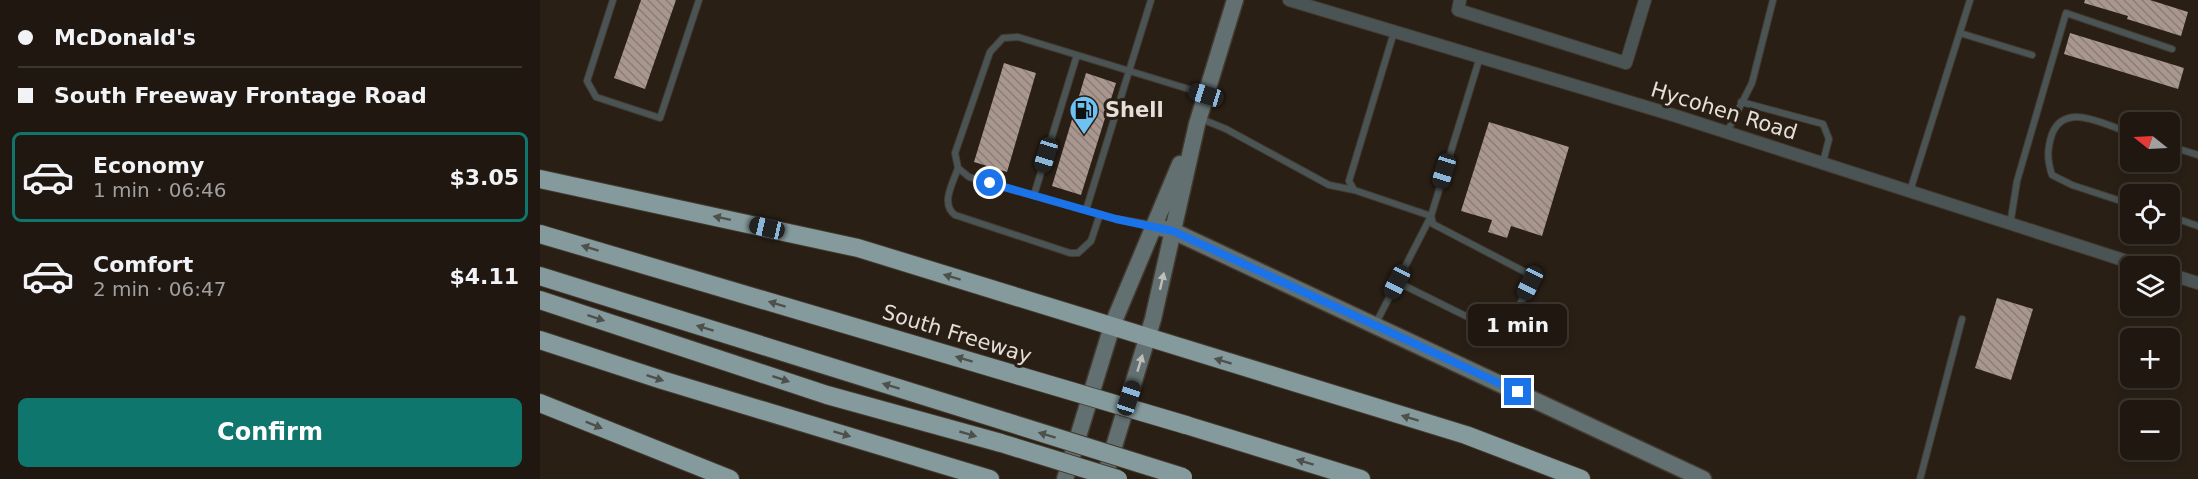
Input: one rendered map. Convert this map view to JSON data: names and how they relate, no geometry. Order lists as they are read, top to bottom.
{
  "streets": {
    "highway": ["South Freeway"],
    "street": ["Hycohen Road"]
  },
  "places": {
    "fuel station": ["Shell"]
  },
  "north": "left",
  "page": {
    "banner": ["McDonald's", "South Freeway Frontage Road"],
    "map_buttons": ["+", "−"],
    "list": [
      {
        "name": "Economy",
        "note": "1 min · 06:46",
        "value": "$3.05"
      },
      {
        "name": "Comfort",
        "note": "2 min · 06:47",
        "value": "$4.11"
      }
    ],
    "bubble": "1 min",
    "buttons": "Confirm"
  }
}
